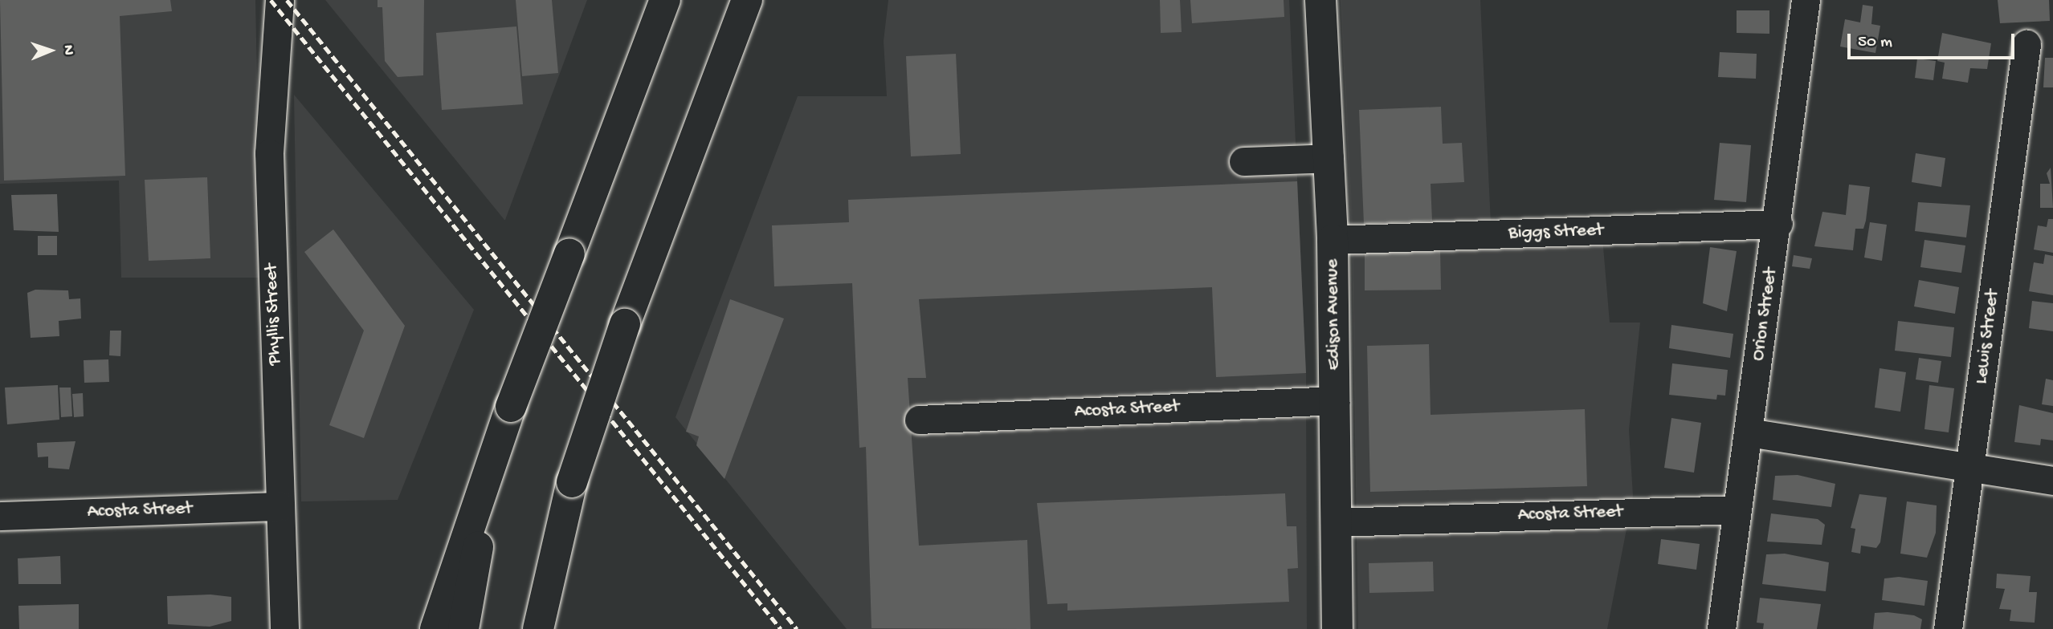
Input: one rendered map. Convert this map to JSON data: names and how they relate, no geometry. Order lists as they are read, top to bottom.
{
  "streets": {
    "main road": ["Edison Avenue"],
    "street": [
      "Biggs Street",
      "Phyllis Street",
      "Orion Street",
      "Lewis Street",
      "Acosta Street"
    ]
  },
  "crossings": [
    ["Biggs Street", "Edison Avenue"],
    ["Biggs Street", "Orion Street"],
    ["Phyllis Street", "Acosta Street"],
    ["Edison Avenue", "Acosta Street"],
    ["Orion Street", "Acosta Street"]
  ],
  "scale_bar": "50 m",
  "north": "right"
}
